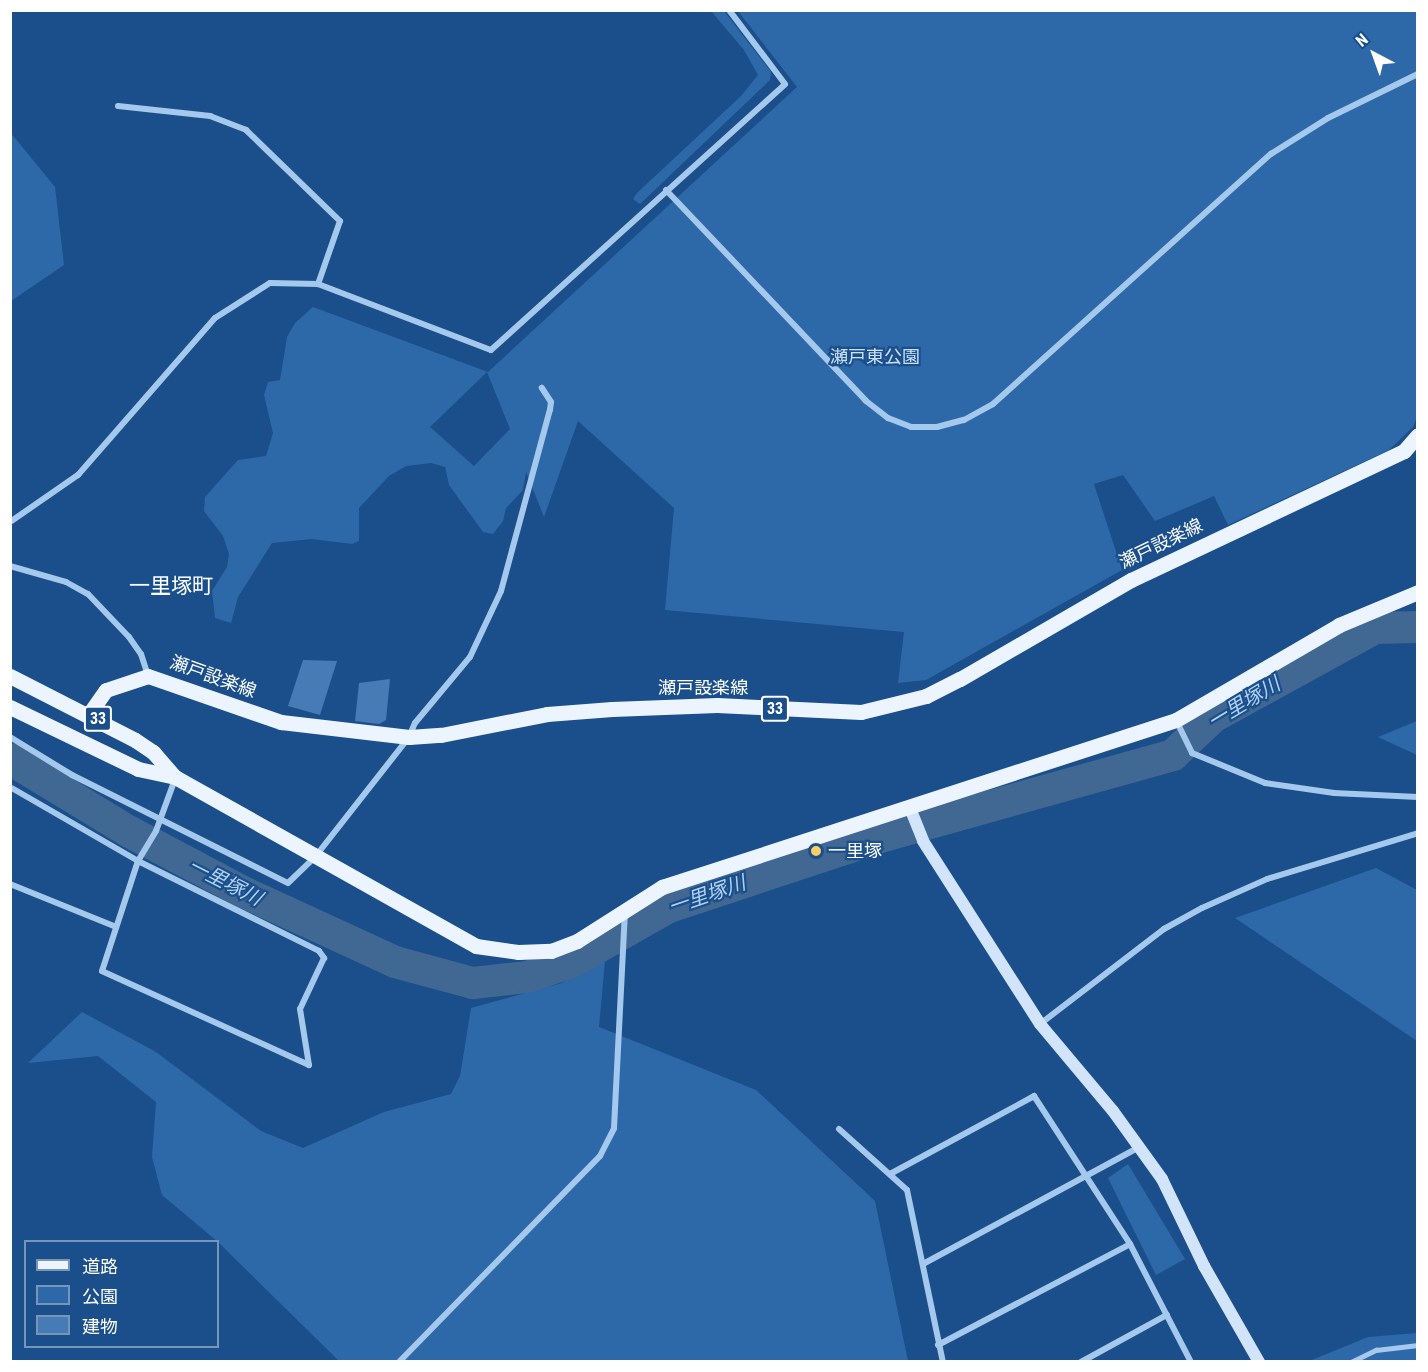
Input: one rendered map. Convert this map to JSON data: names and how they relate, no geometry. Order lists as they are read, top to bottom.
{
  "streets": {
    "main road": ["瀬戸設楽線", "33"]
  },
  "crossings": [
    ["瀬戸設楽線", "33"]
  ],
  "districts": ["一里塚町"],
  "water": ["一里塚川"],
  "parks": ["瀬戸東公園"],
  "places": ["一里塚"],
  "legend": ["道路", "公園", "建物"],
  "north": "top left"
}
